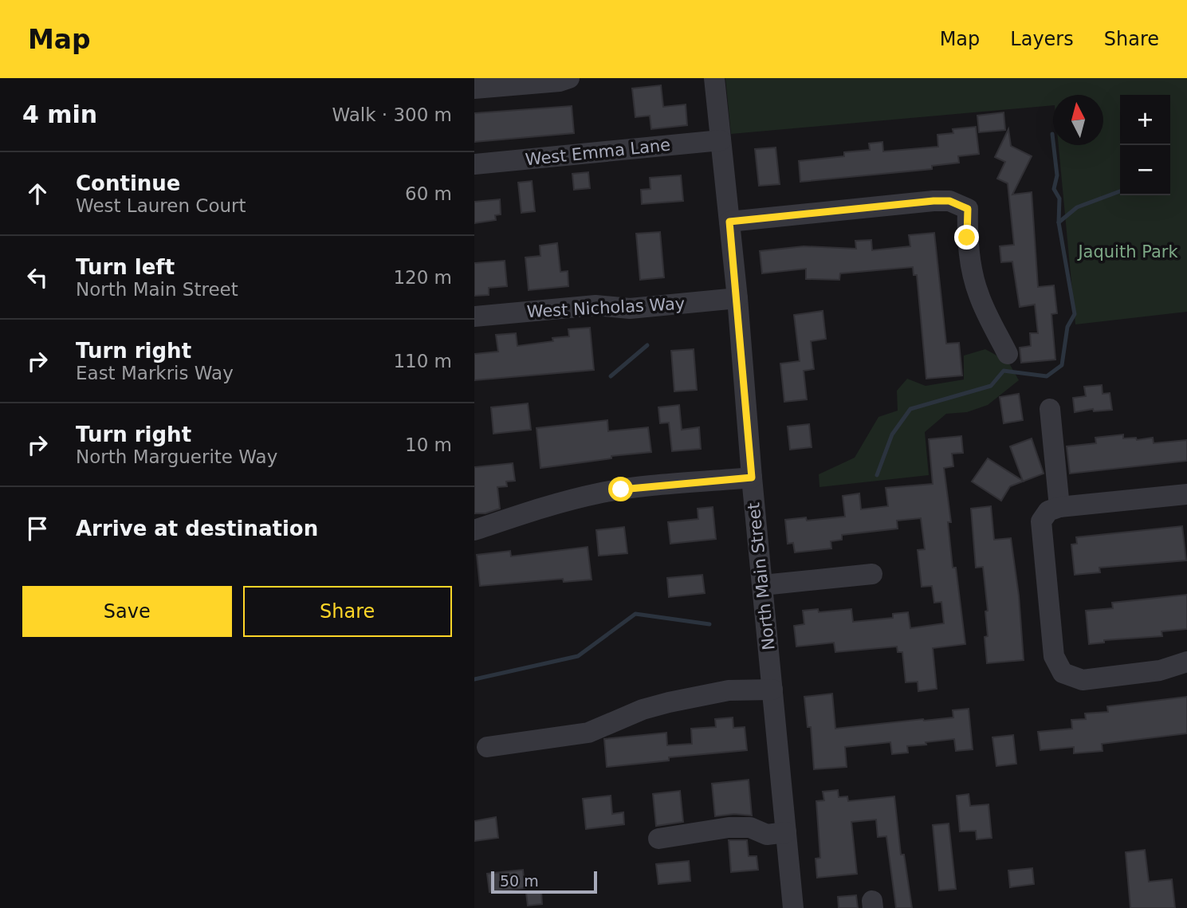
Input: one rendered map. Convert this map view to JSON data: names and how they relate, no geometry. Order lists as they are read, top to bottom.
{
  "streets": {
    "street": ["West Emma Lane", "West Nicholas Way", "North Main Street"]
  },
  "crossings": [
    ["West Emma Lane", "North Main Street"],
    ["West Nicholas Way", "North Main Street"]
  ],
  "parks": ["Jaquith Park"],
  "scale_bar": "50 m",
  "north": "top",
  "page": {
    "header": "Map",
    "nav": ["Map", "Layers", "Share"],
    "heading": ["4 min", "Walk · 300 m"],
    "map_buttons": ["+", "−"],
    "list": [
      ["Continue", "West Lauren Court", "60 m"],
      ["Turn left", "North Main Street", "120 m"],
      ["Turn right", "East Markris Way", "110 m"],
      ["Turn right", "North Marguerite Way", "10 m"],
      "Arrive at destination"
    ],
    "buttons": ["Save", "Share"],
    "scale": "50 m"
  }
}
